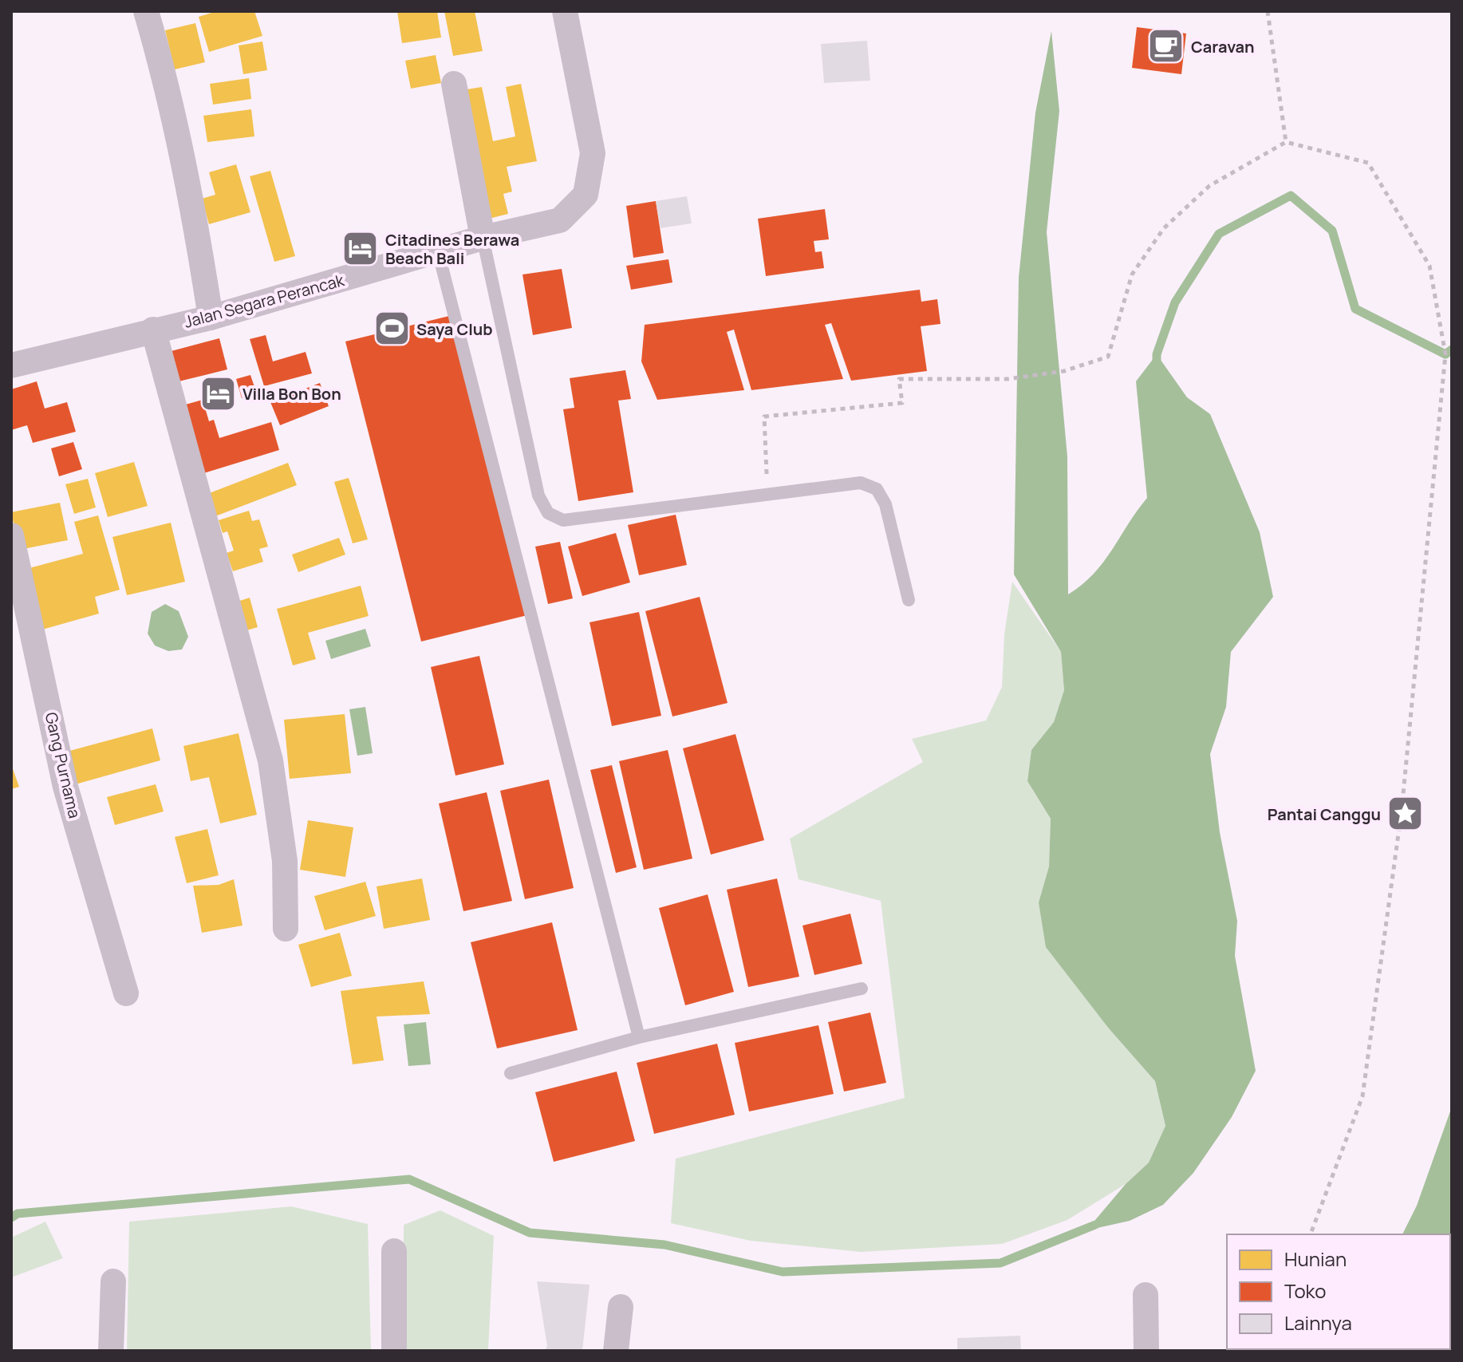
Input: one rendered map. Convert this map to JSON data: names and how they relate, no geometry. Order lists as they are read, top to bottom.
{
  "streets": {
    "street": ["Jalan Segara Perancak", "Gang Purnama"]
  },
  "places": {
    "cafe": ["Caravan"],
    "hotel": ["Citadines Berawa Beach Bali", "Villa Bon Bon"],
    "sports": ["Saya Club"],
    "place": ["Pantai Canggu"]
  },
  "legend": ["Hunian", "Toko", "Lainnya"]
}
